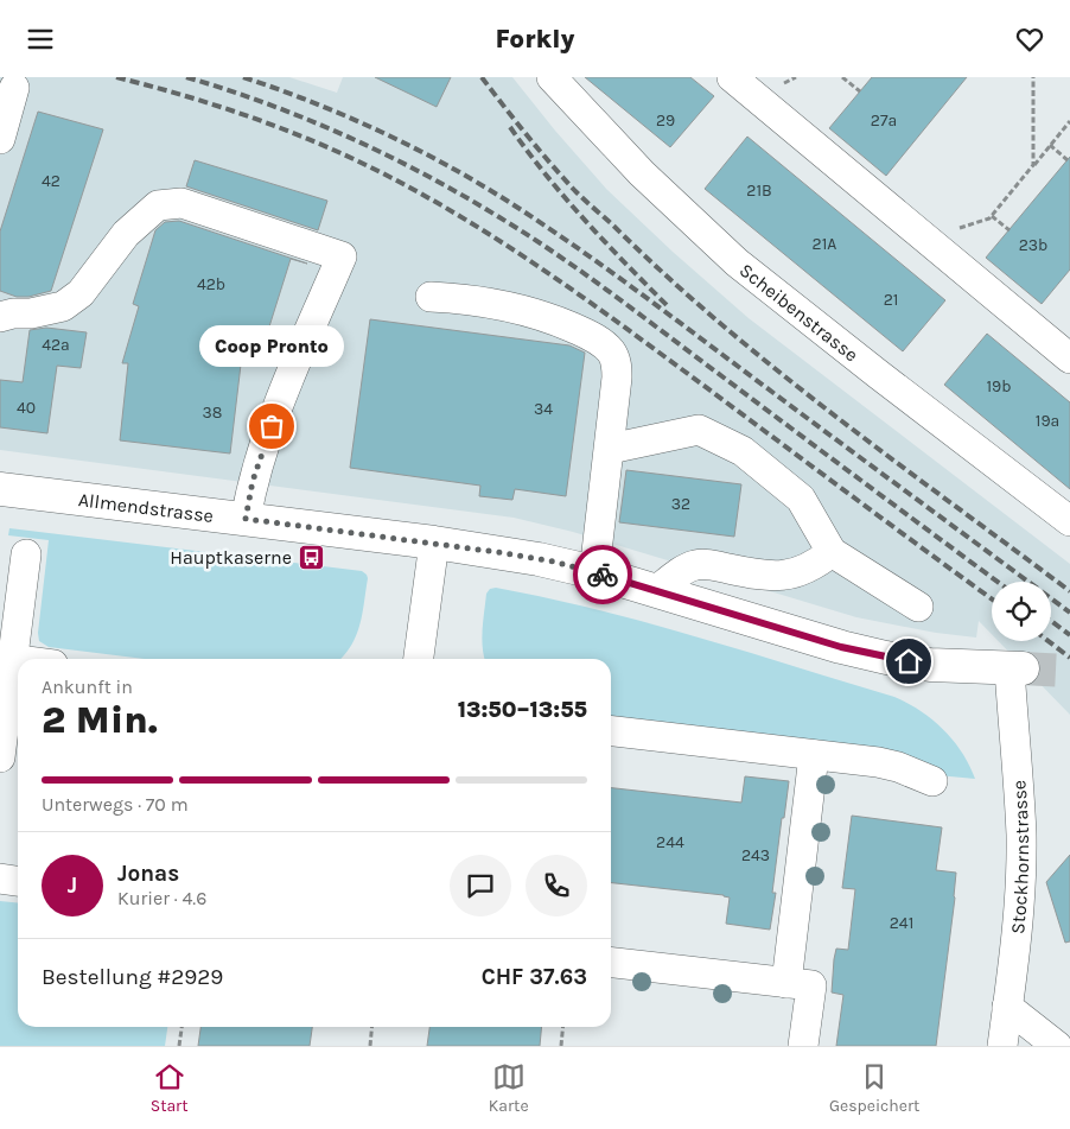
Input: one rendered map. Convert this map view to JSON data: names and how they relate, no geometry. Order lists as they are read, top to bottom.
{
  "streets": {
    "main road": ["Allmendstrasse"],
    "street": ["Scheibenstrasse", "Stockhornstrasse"]
  },
  "crossings": [
    ["Allmendstrasse", "Stockhornstrasse"]
  ],
  "places": {
    "other": ["Coop Pronto"],
    "bus stop": ["Hauptkaserne"]
  },
  "house_numbers": [
    "29",
    "27a",
    "42",
    "21B",
    "21A",
    "23b",
    "42b",
    "21",
    "42a",
    "19b",
    "40",
    "34",
    "38",
    "19a",
    "32",
    "244",
    "243",
    "241"
  ],
  "page": {
    "header": "Forkly",
    "bubble": "Coop Pronto",
    "heading": ["2 Min.", "Ankunft in", "13:50–13:55"],
    "panel": [
      "Jonas",
      "Kurier · 4.6",
      "Bestellung #2929",
      "CHF 37.63"
    ],
    "bar": "Unterwegs · 70 m",
    "round": "J",
    "tabs": ["Start", "Karte", "Gespeichert"]
  }
}
